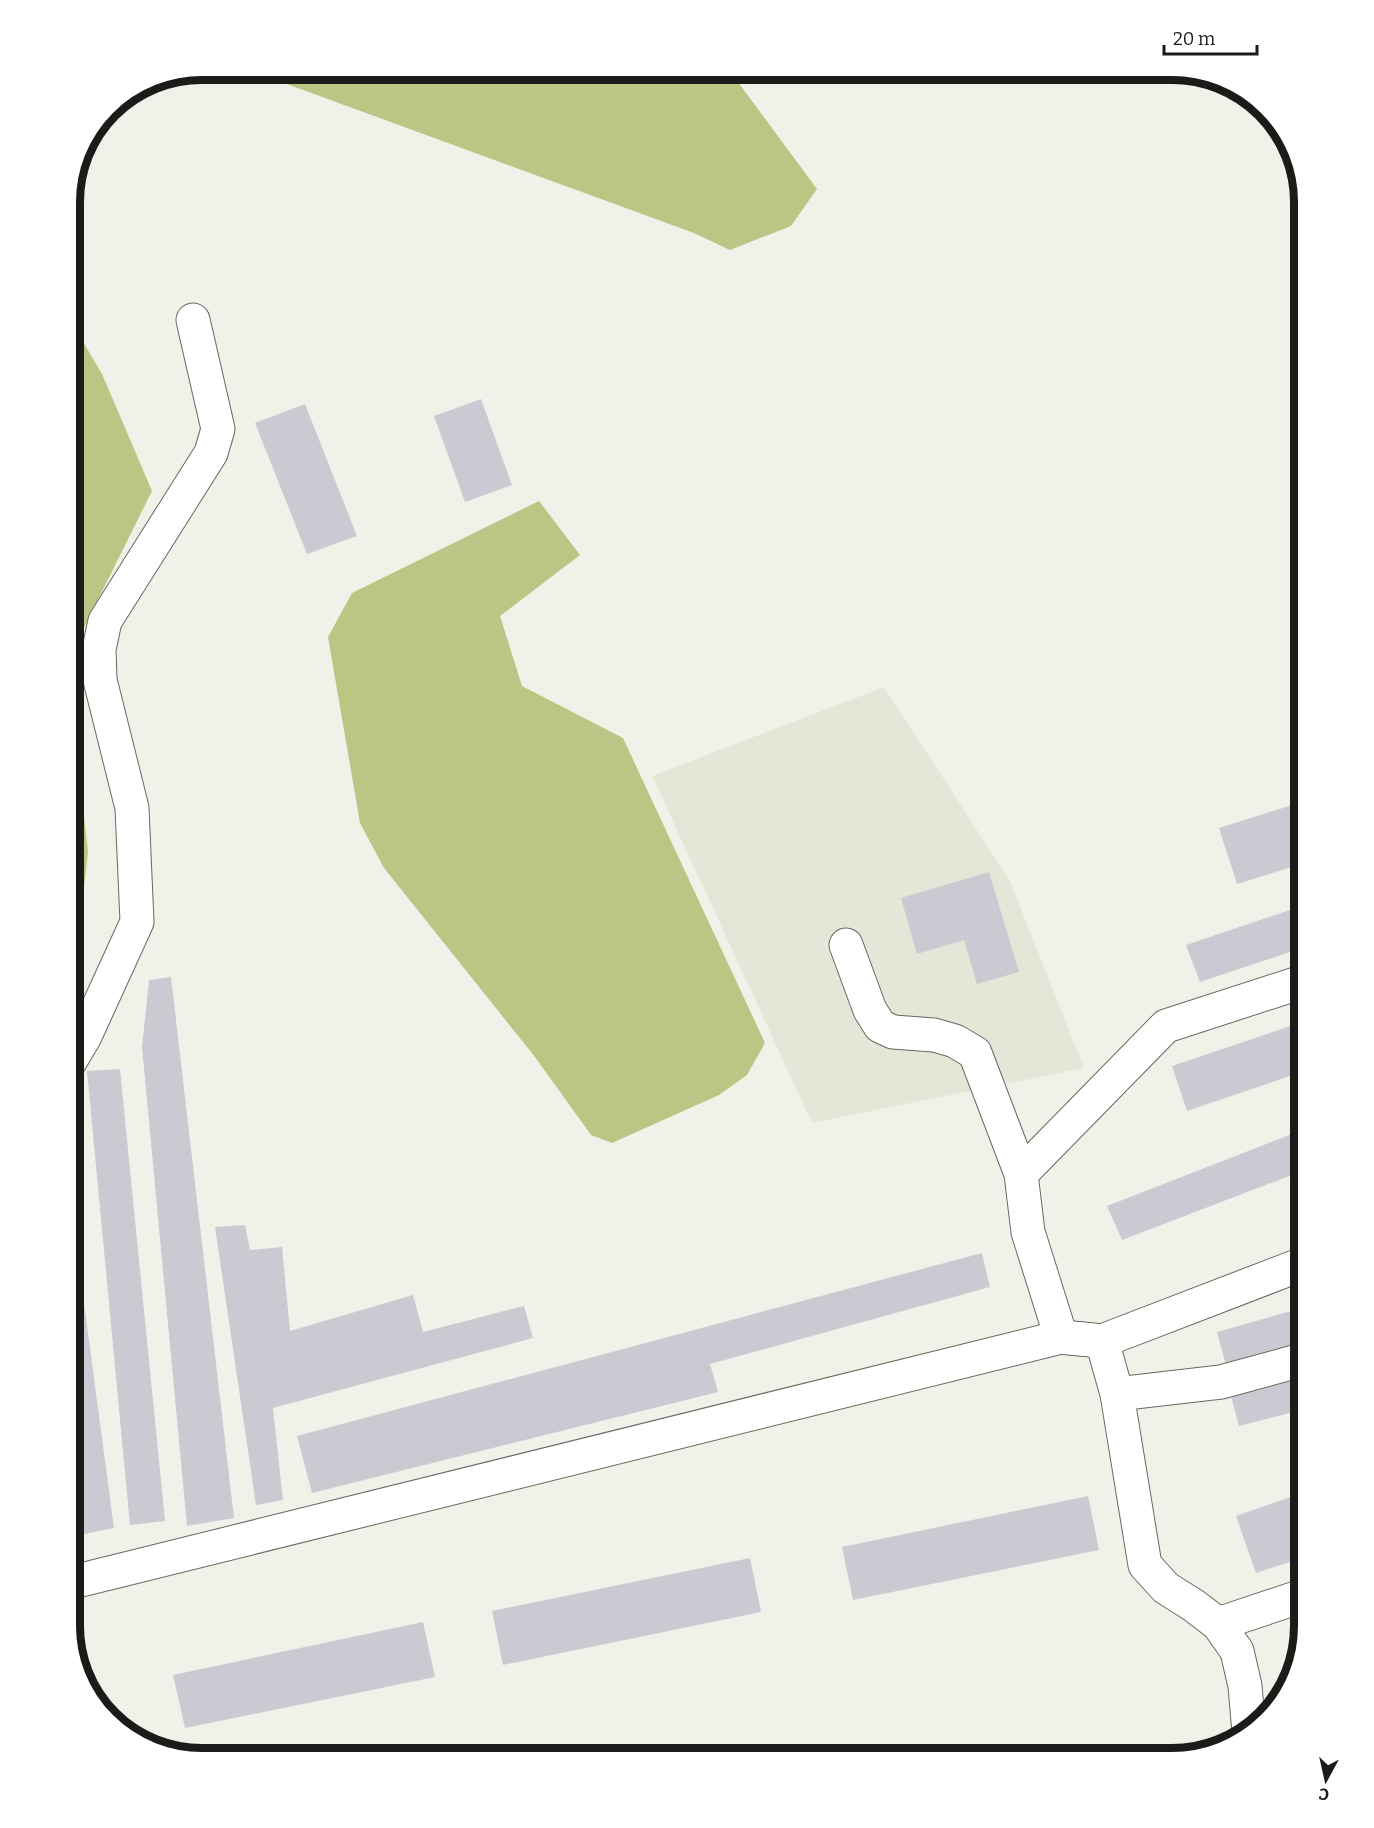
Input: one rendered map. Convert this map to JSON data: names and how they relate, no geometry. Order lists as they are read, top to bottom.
{
  "scale_bar": "20 m",
  "north": "bottom"
}
